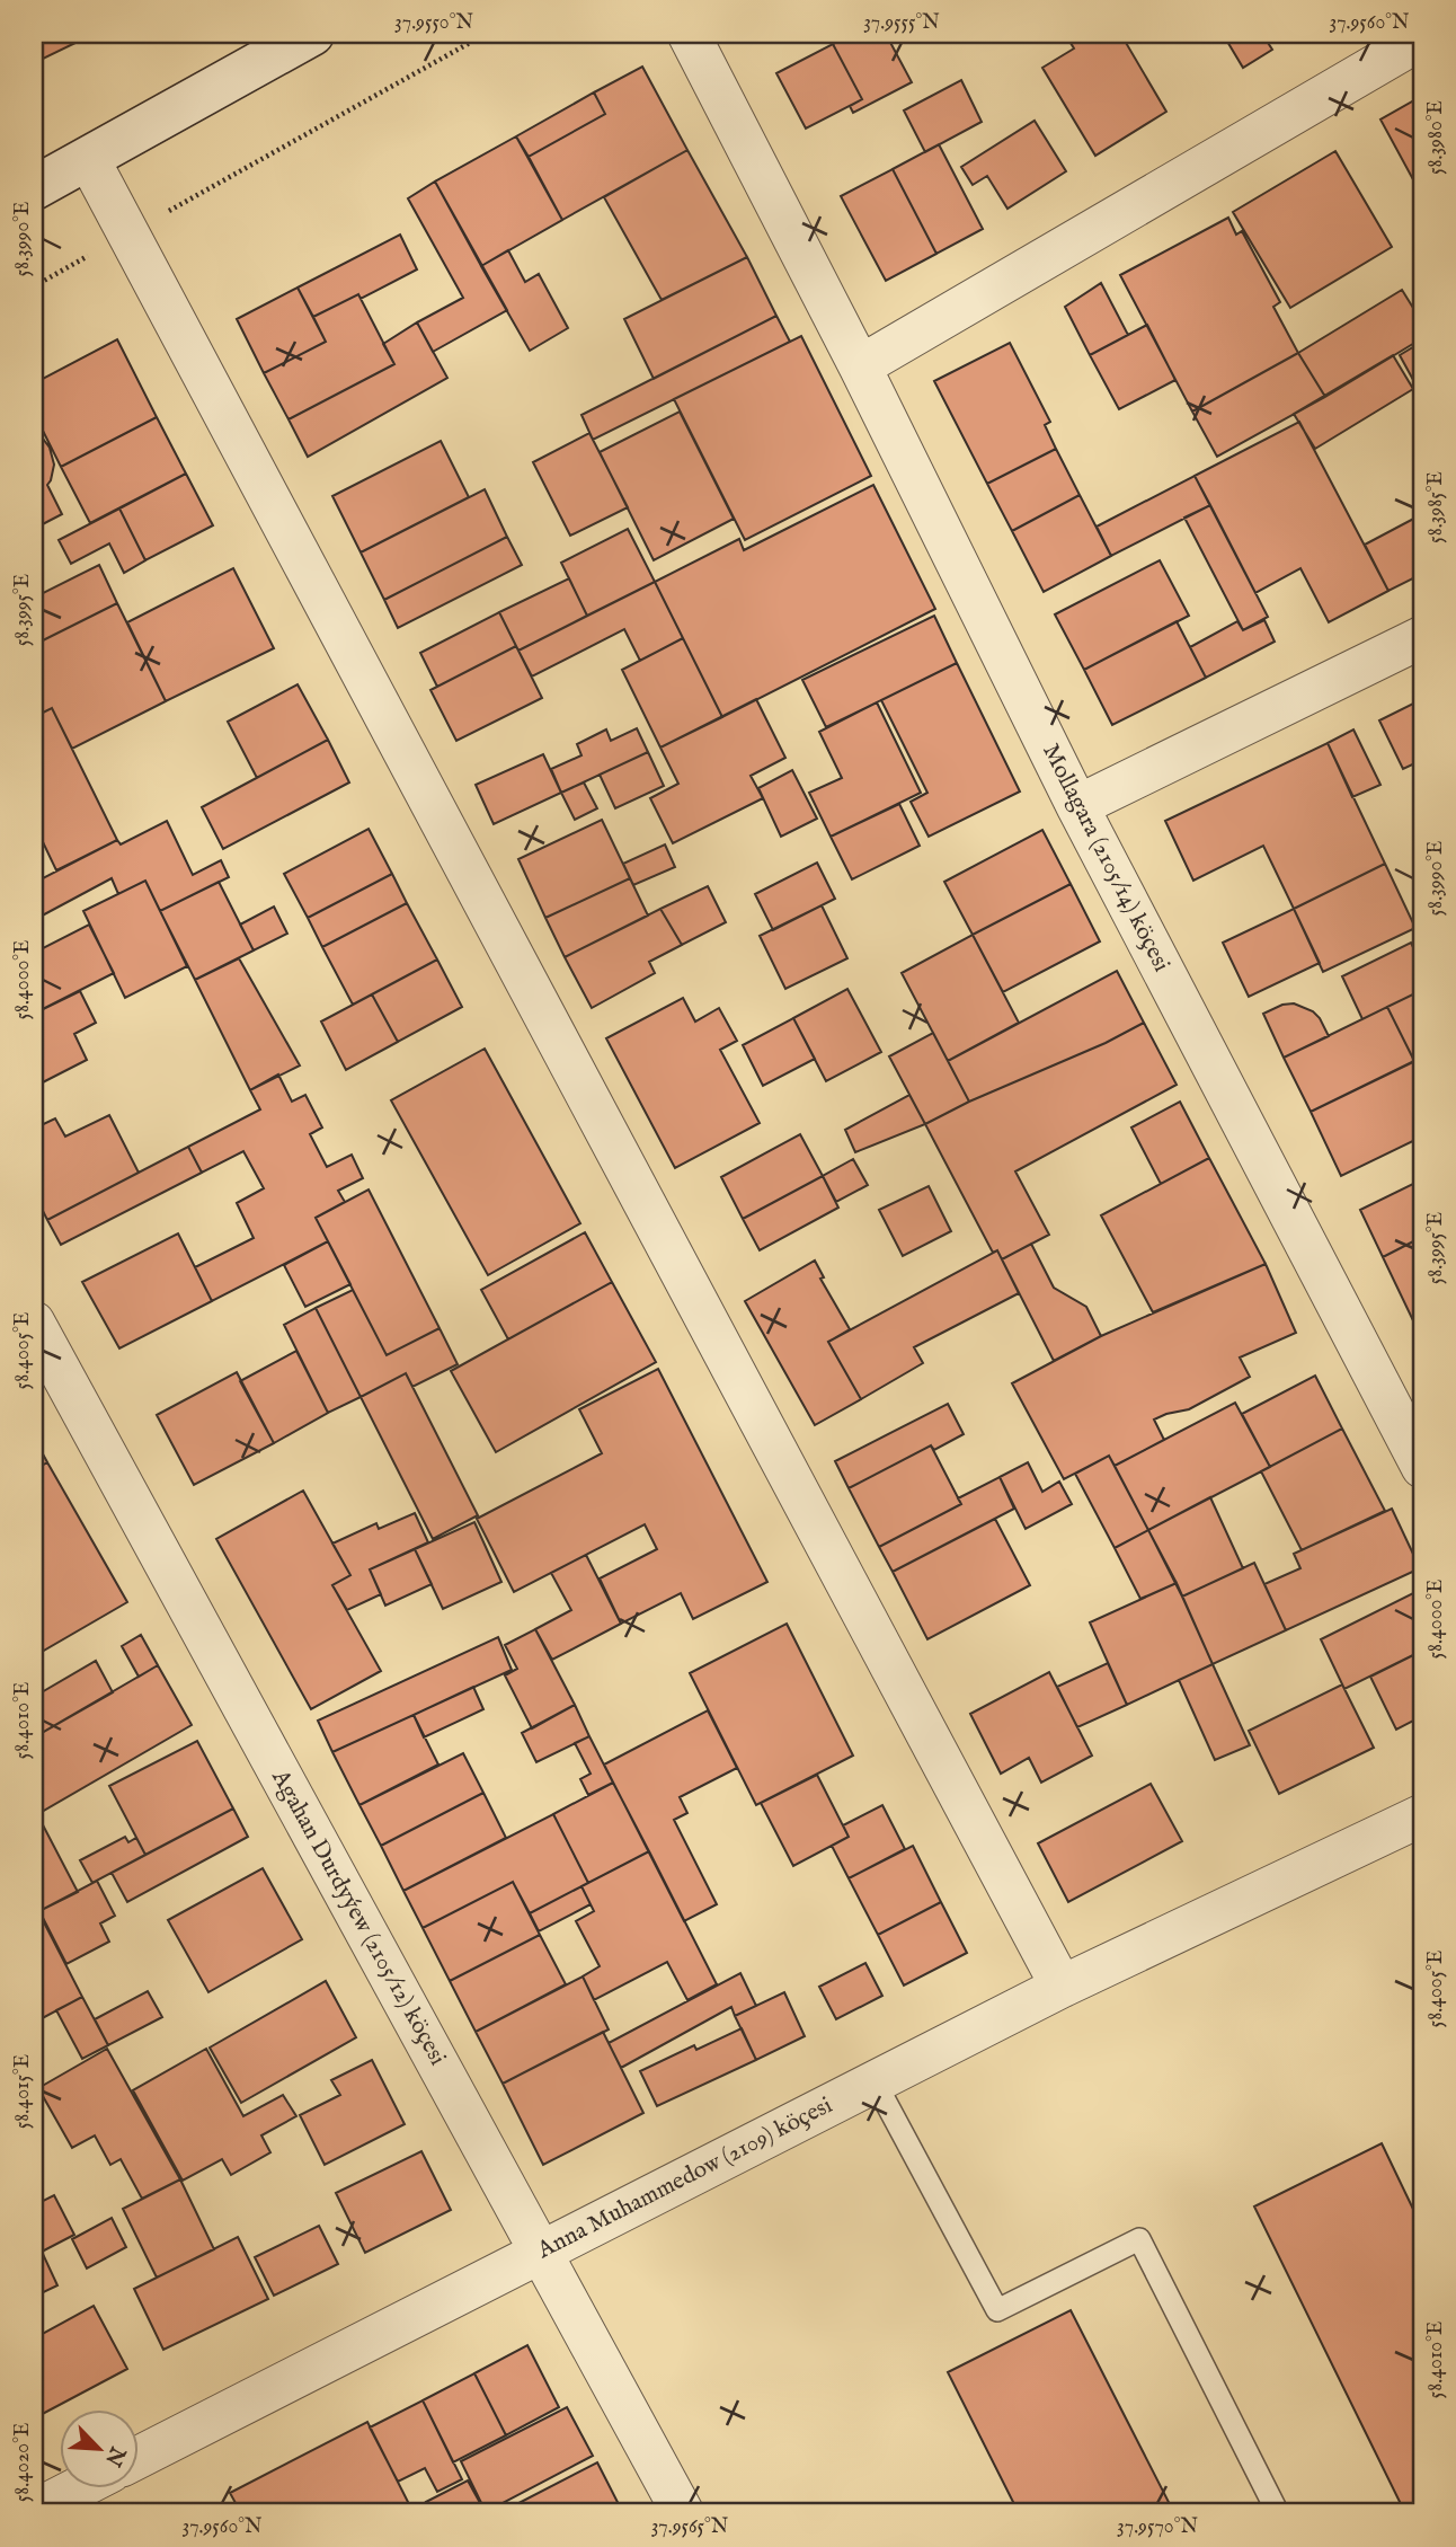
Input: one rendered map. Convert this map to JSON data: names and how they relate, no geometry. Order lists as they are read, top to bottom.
{
  "streets": {
    "street": ["Mollagara (2105/14) köçesi", "Agahan Durdyýew (2105/12) köçesi", "Anna Muhammedow (2109) köçesi"]
  },
  "crossings": [
    ["Agahan Durdyýew (2105/12) köçesi", "Anna Muhammedow (2109) köçesi"]
  ],
  "north": "bottom right",
  "coordinates": [
    "37.9550°N",
    "37.9555°N",
    "37.9560°N",
    "58.3980°E",
    "58.3990°E",
    "58.3985°E",
    "58.3995°E",
    "58.4000°E",
    "58.4005°E",
    "58.4010°E",
    "58.4015°E",
    "58.4020°E",
    "37.9565°N",
    "37.9570°N"
  ]
}
